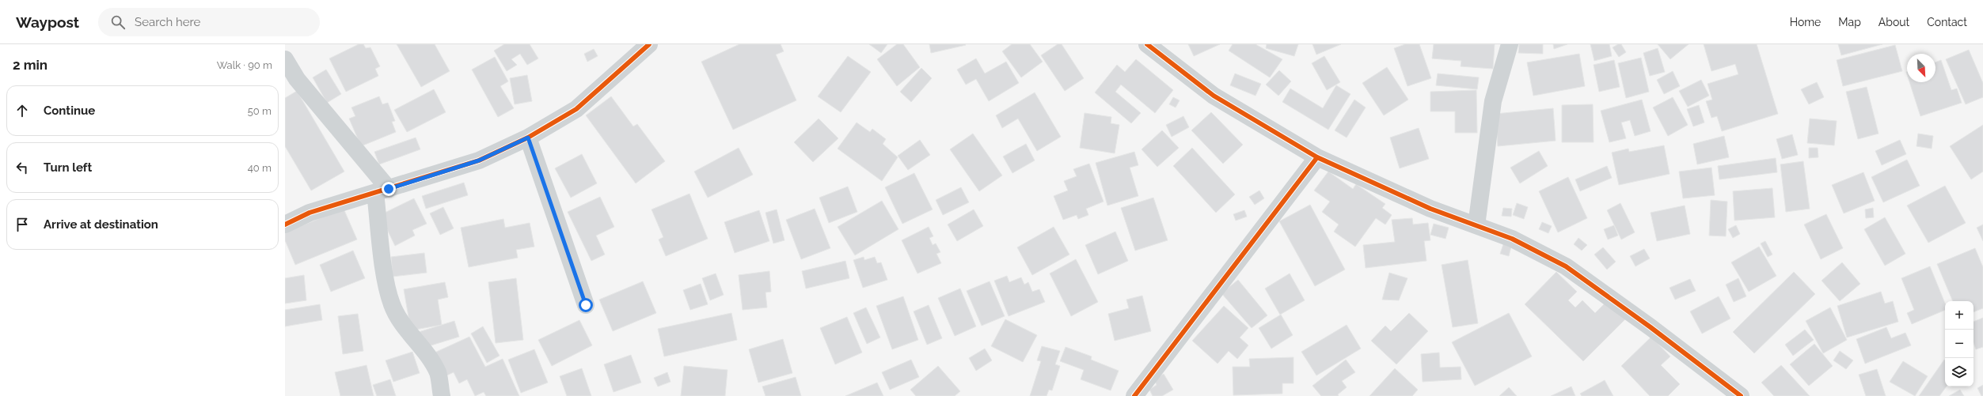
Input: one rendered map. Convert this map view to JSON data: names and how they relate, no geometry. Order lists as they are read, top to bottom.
{
  "north": "bottom right",
  "page": {
    "header": "Waypost",
    "search": "Search here",
    "nav": [
      "Home",
      "Map",
      "About",
      "Contact"
    ],
    "heading": ["2 min", "Walk · 90 m"],
    "list": [
      ["Continue", "50 m"],
      ["Turn left", "40 m"],
      "Arrive at destination"
    ],
    "map_buttons": ["+", "−"]
  }
}
